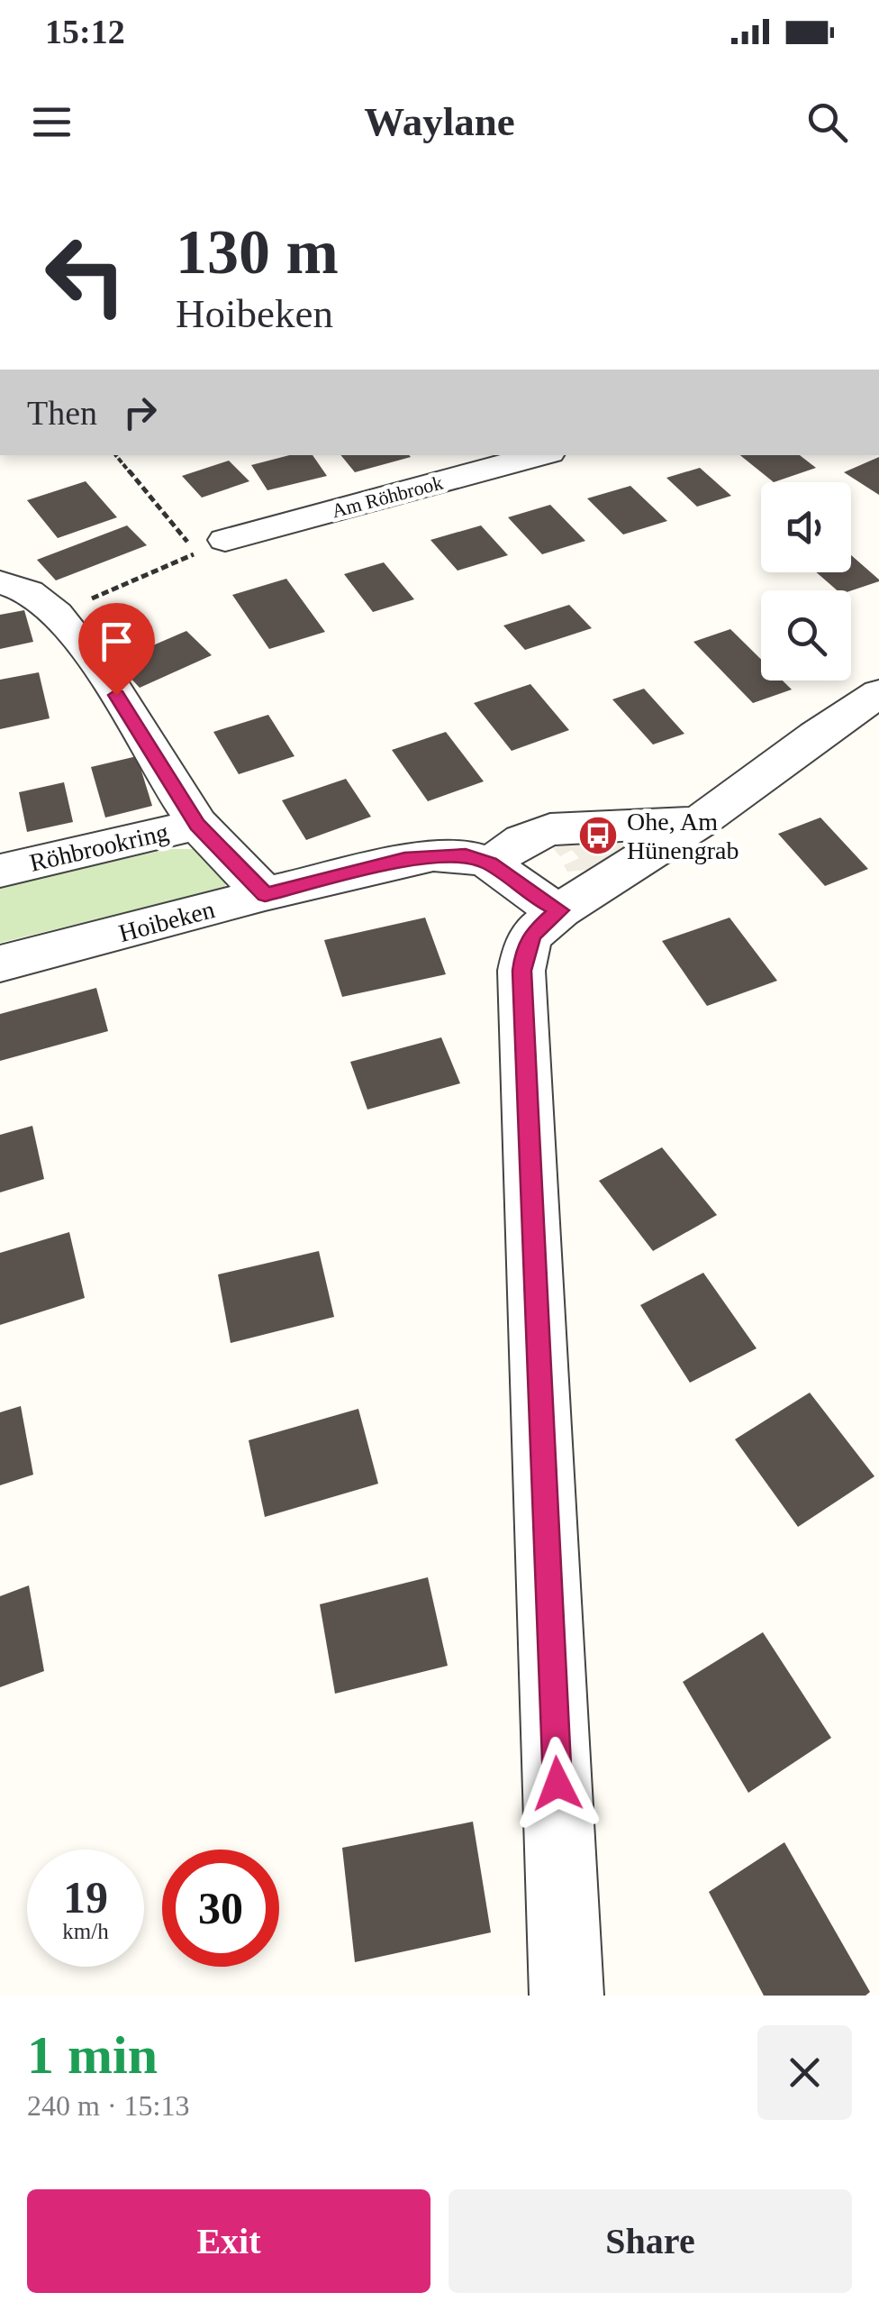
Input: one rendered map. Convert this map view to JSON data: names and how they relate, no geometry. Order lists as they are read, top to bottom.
{
  "streets": {
    "street": ["Am Röhbrook", "Röhbrookring", "Hoibeken"]
  },
  "crossings": [
    ["Röhbrookring", "Hoibeken"]
  ],
  "places": {
    "bus stop": ["Ohe, Am Hünengrab"]
  },
  "page": {
    "status": "15:12",
    "header": "Waylane",
    "turn": ["130 m", "Hoibeken"],
    "then": "Then",
    "speed": "19 km/h",
    "limit": "30",
    "heading": ["1 min", "240 m · 15:13"],
    "buttons": ["Exit", "Share"]
  }
}
